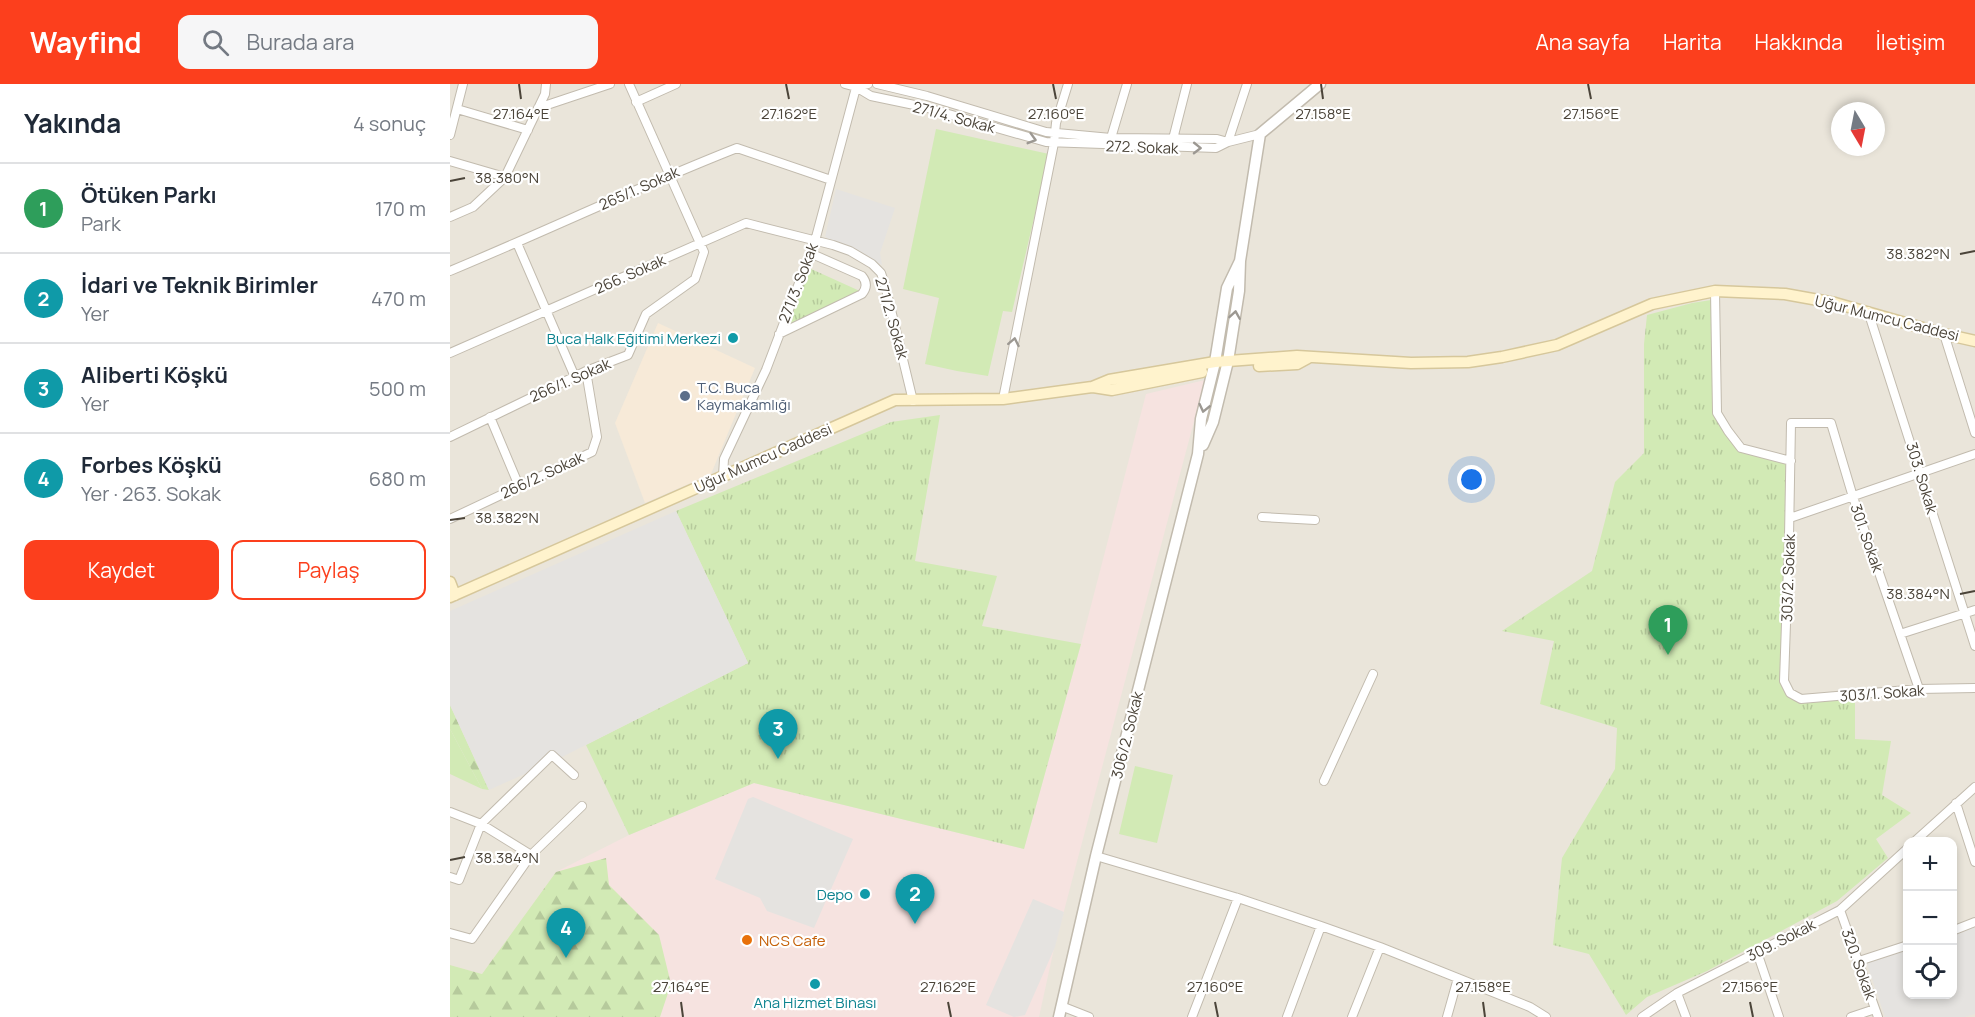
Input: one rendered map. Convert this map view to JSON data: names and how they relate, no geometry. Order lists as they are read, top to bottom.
{
  "streets": {
    "main road": ["Uğur Mumcu Caddesi"],
    "street": [
      "271/4. Sokak",
      "272. Sokak",
      "265/1. Sokak",
      "266. Sokak",
      "271/3. Sokak",
      "271/2. Sokak",
      "266/1. Sokak",
      "266/2. Sokak",
      "303. Sokak",
      "301. Sokak",
      "303/2. Sokak",
      "303/1. Sokak",
      "306/2. Sokak",
      "309. Sokak",
      "320. Sokak"
    ]
  },
  "crossings": [
    ["271/4. Sokak", "272. Sokak"],
    ["271/4. Sokak", "271/3. Sokak"],
    ["265/1. Sokak", "271/3. Sokak"],
    ["266. Sokak", "271/3. Sokak"],
    ["266. Sokak", "271/2. Sokak"],
    ["266. Sokak", "266/1. Sokak"],
    ["271/3. Sokak", "271/2. Sokak"],
    ["271/3. Sokak", "Uğur Mumcu Caddesi"],
    ["271/2. Sokak", "Uğur Mumcu Caddesi"],
    ["Uğur Mumcu Caddesi", "303. Sokak"],
    ["266/1. Sokak", "266/2. Sokak"],
    ["301. Sokak", "303/2. Sokak"],
    ["301. Sokak", "303/1. Sokak"],
    ["303/2. Sokak", "303/1. Sokak"],
    ["309. Sokak", "320. Sokak"]
  ],
  "places": [
    "Buca Halk Eğitimi Merkezi",
    "T.C. Buca Kaymakamlığı",
    "Depo",
    "NCS Cafe",
    "Ana Hizmet Binası"
  ],
  "north": "bottom",
  "page": {
    "header": "Wayfind",
    "search": "Burada ara",
    "nav": [
      "Ana sayfa",
      "Harita",
      "Hakkında",
      "İletişim"
    ],
    "heading": ["Yakında", "4 sonuç"],
    "list": [
      {
        "mark": "1",
        "name": "Ötüken Parkı",
        "note": "Park",
        "value": "170 m"
      },
      {
        "mark": "2",
        "name": "İdari ve Teknik Birimler",
        "note": "Yer",
        "value": "470 m"
      },
      {
        "mark": "3",
        "name": "Aliberti Köşkü",
        "note": "Yer",
        "value": "500 m"
      },
      {
        "mark": "4",
        "name": "Forbes Köşkü",
        "note": "Yer · 263. Sokak",
        "value": "680 m"
      }
    ],
    "buttons": ["Kaydet", "Paylaş"],
    "pins": [
      "1",
      "3",
      "2",
      "4"
    ],
    "map_buttons": ["+", "−"]
  },
  "coordinates": [
    "27.164°E",
    "27.162°E",
    "27.160°E",
    "27.158°E",
    "27.156°E",
    "38.380°N",
    "38.382°N",
    "38.384°N"
  ]
}
